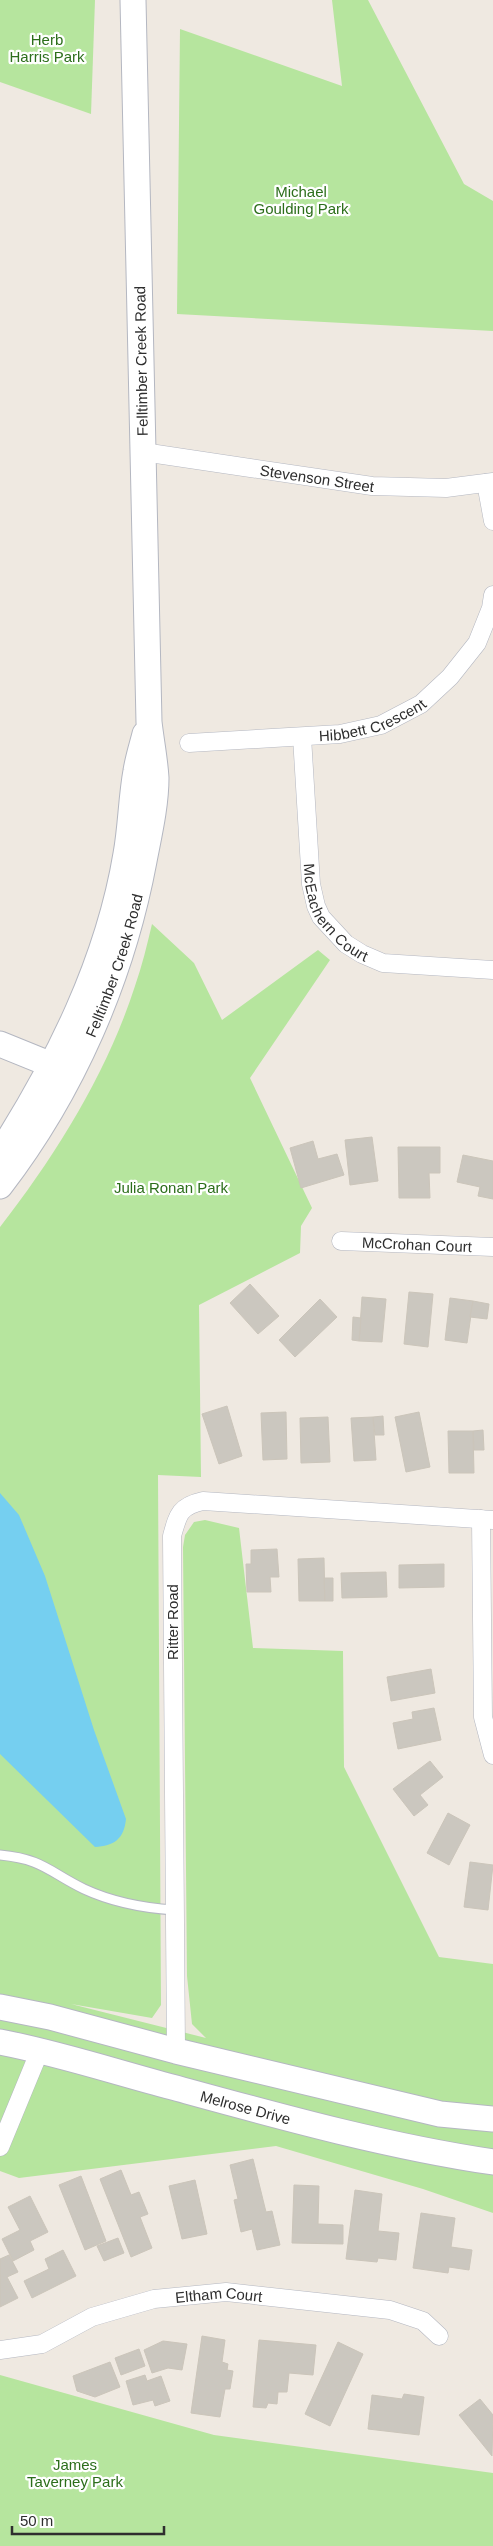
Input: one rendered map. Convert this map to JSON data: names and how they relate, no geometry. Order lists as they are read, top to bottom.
{
  "streets": {
    "main road": ["Felltimber Creek Road", "Melrose Drive"],
    "street": [
      "Stevenson Street",
      "Hibbett Crescent",
      "McEachern Court",
      "McCrohan Court",
      "Ritter Road",
      "Eltham Court"
    ]
  },
  "crossings": [
    ["Felltimber Creek Road", "Stevenson Street"],
    ["Hibbett Crescent", "McEachern Court"]
  ],
  "parks": [
    "Herb Harris Park",
    "Michael Goulding Park",
    "Julia Ronan Park",
    "James Taverney Park"
  ],
  "scale_bar": "50 m"
}
